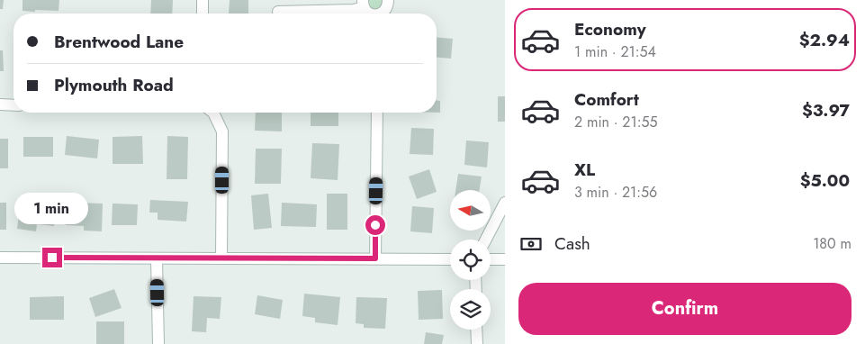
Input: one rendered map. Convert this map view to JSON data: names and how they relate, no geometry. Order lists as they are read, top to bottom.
{
  "north": "left",
  "page": {
    "list": [
      {
        "name": "Economy",
        "note": "1 min · 21:54",
        "value": "$2.94"
      },
      {
        "name": "Comfort",
        "note": "2 min · 21:55",
        "value": "$3.97"
      },
      {
        "name": "XL",
        "note": "3 min · 21:56",
        "value": "$5.00"
      }
    ],
    "banner": ["Brentwood Lane", "Plymouth Road"],
    "bubble": "1 min",
    "pay": ["Cash", "180 m"],
    "buttons": "Confirm"
  }
}
